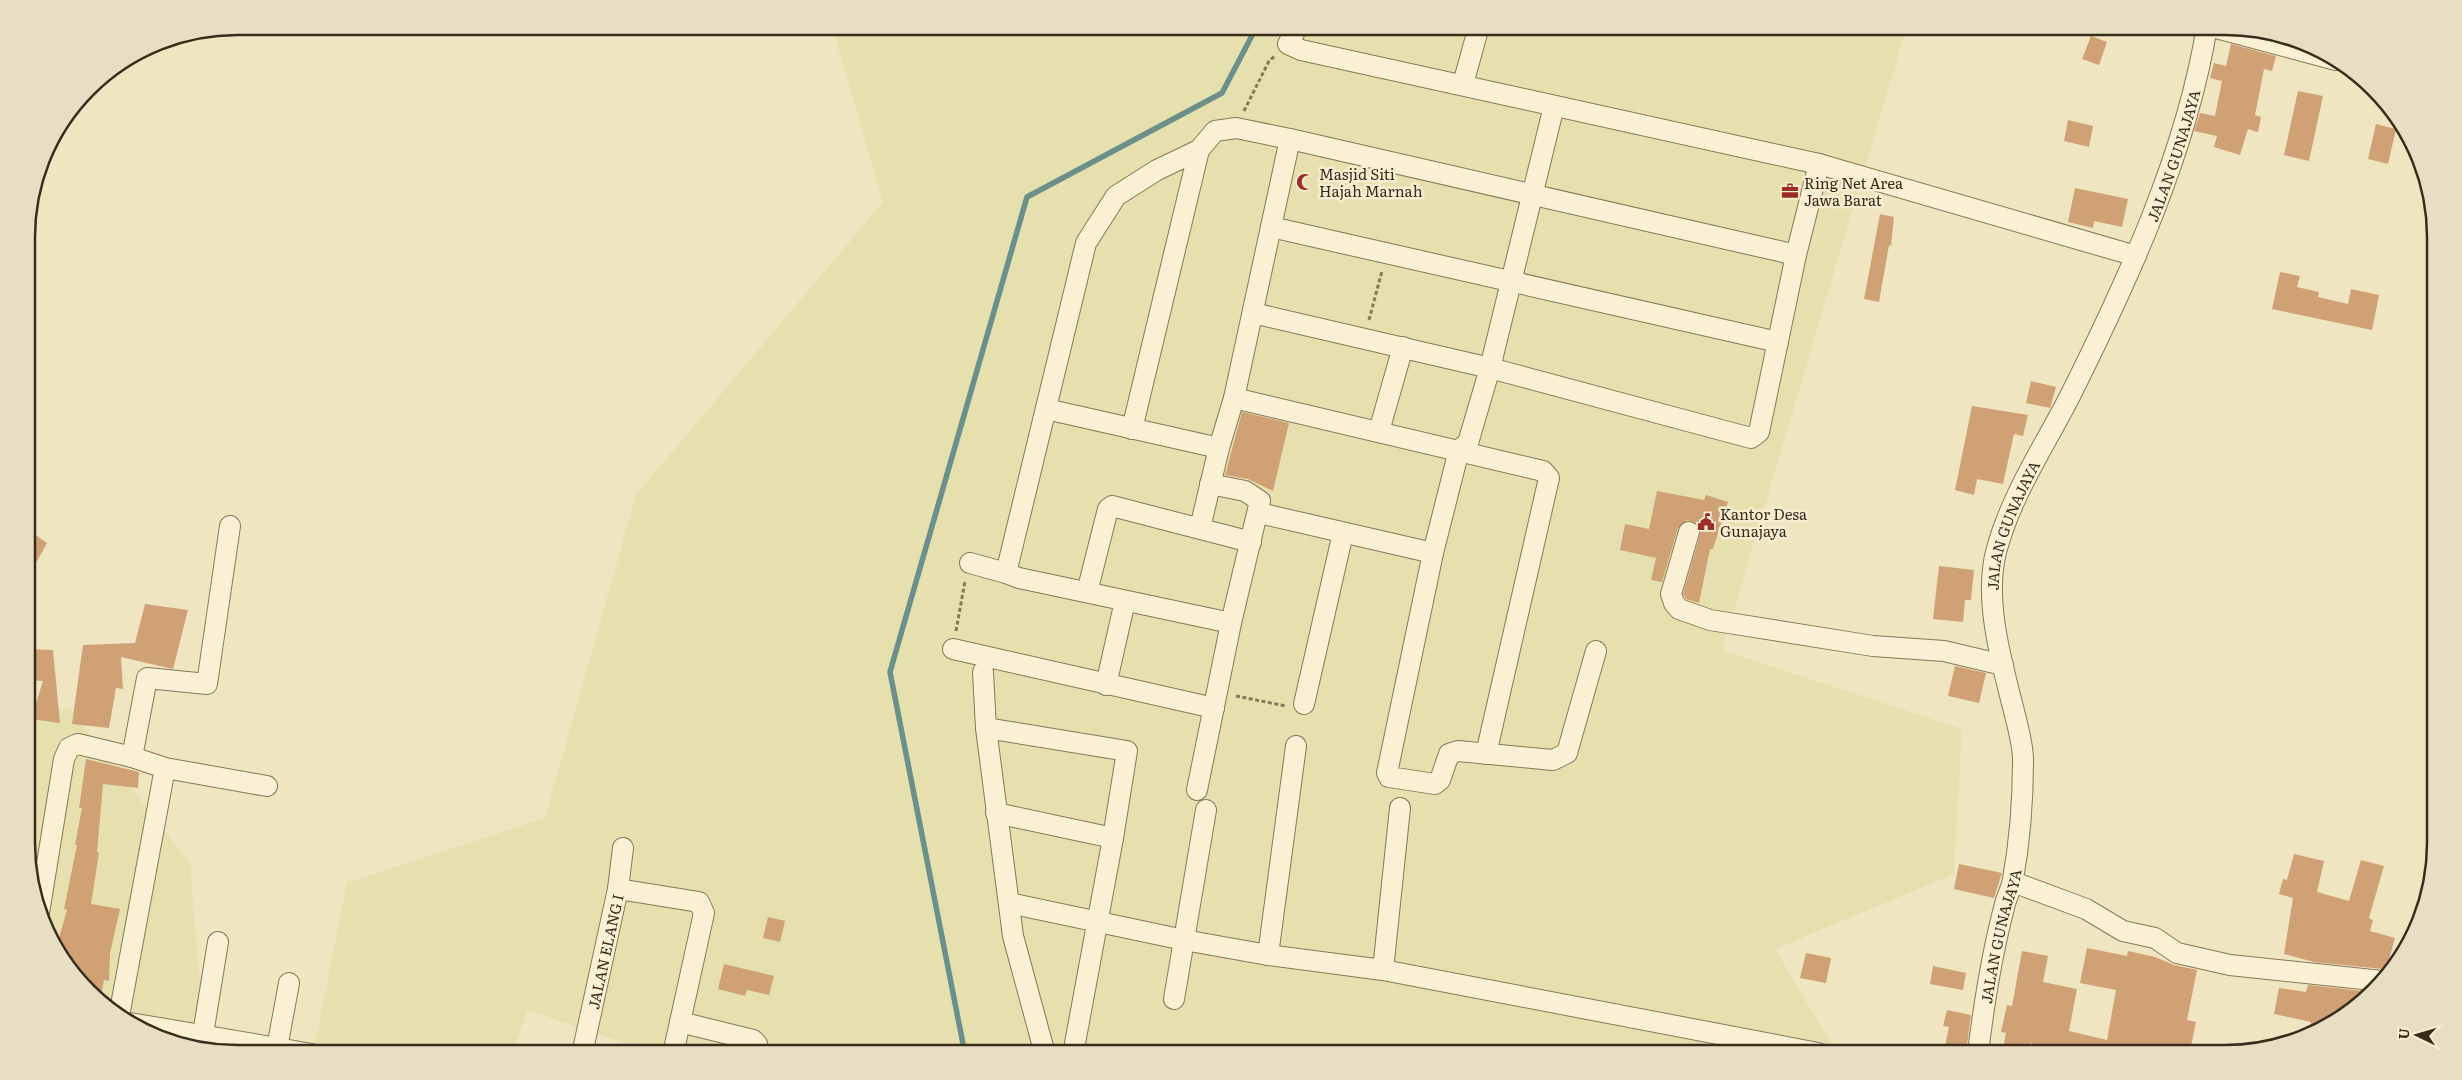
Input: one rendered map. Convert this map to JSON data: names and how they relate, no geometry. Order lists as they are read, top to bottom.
{
  "streets": {
    "street": ["JALAN GUNAJAYA", "JALAN ELANG I"]
  },
  "places": {
    "mosque": ["Masjid Siti Hajah Marnah"],
    "office": ["Ring Net Area Jawa Barat"],
    "public building": ["Kantor Desa Gunajaya"]
  },
  "north": "left"
}
